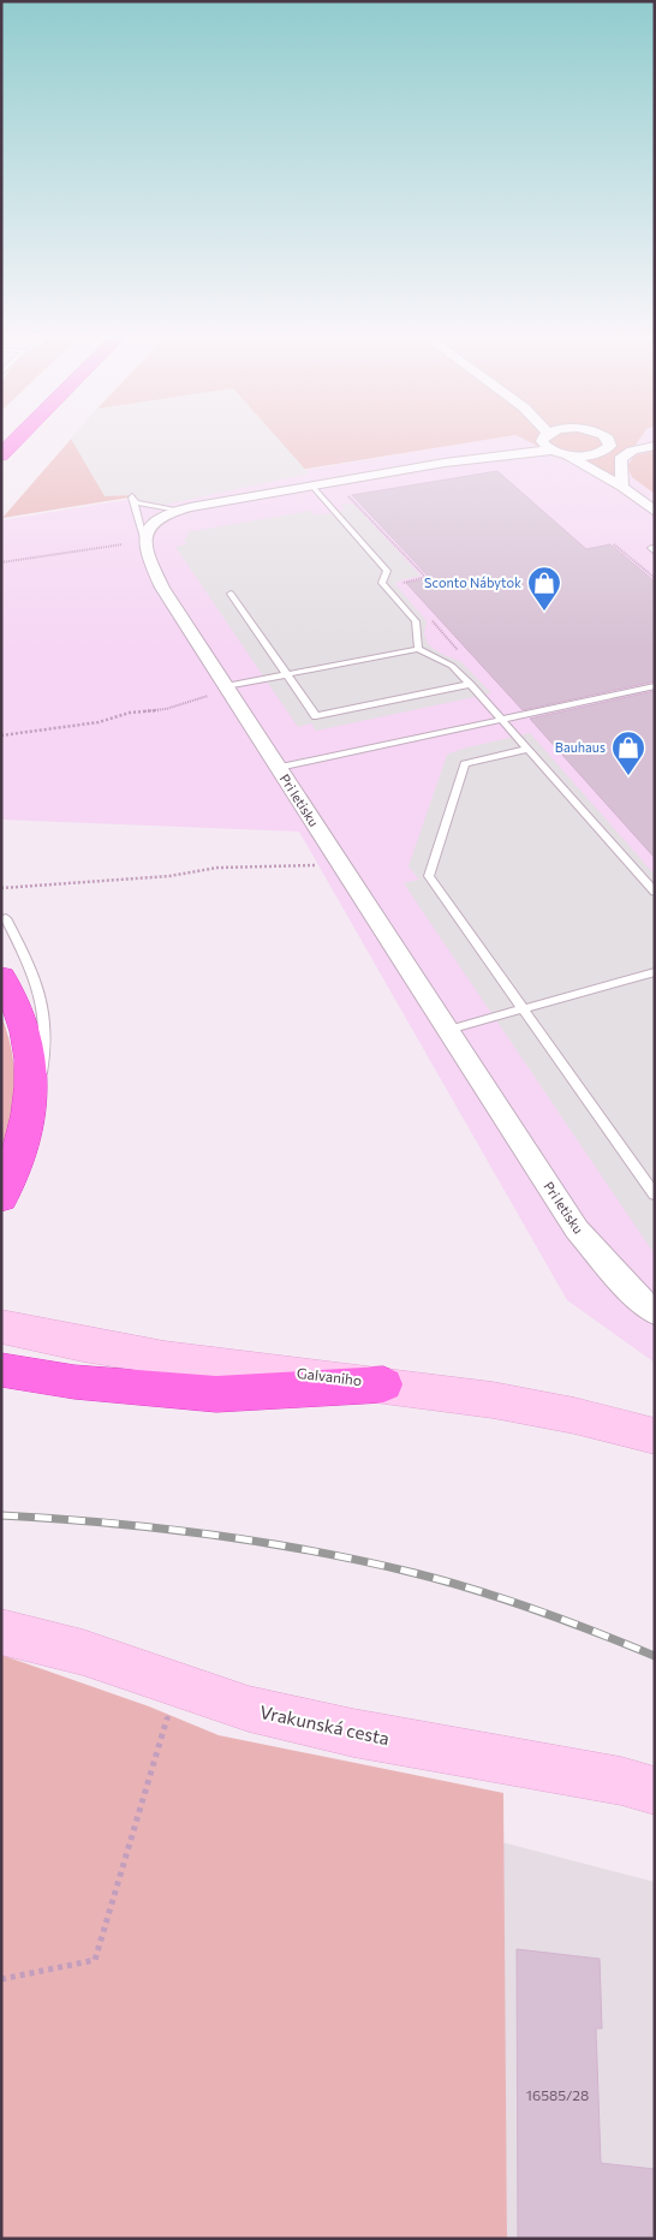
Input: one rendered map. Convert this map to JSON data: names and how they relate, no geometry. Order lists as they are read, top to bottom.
{
  "streets": {
    "main road": ["Galvaniho", "Vrakunská cesta"],
    "street": ["Pri letisku"]
  },
  "places": {
    "shop": ["Sconto Nábytok", "Bauhaus"]
  },
  "house_numbers": ["16585/28"]
}
